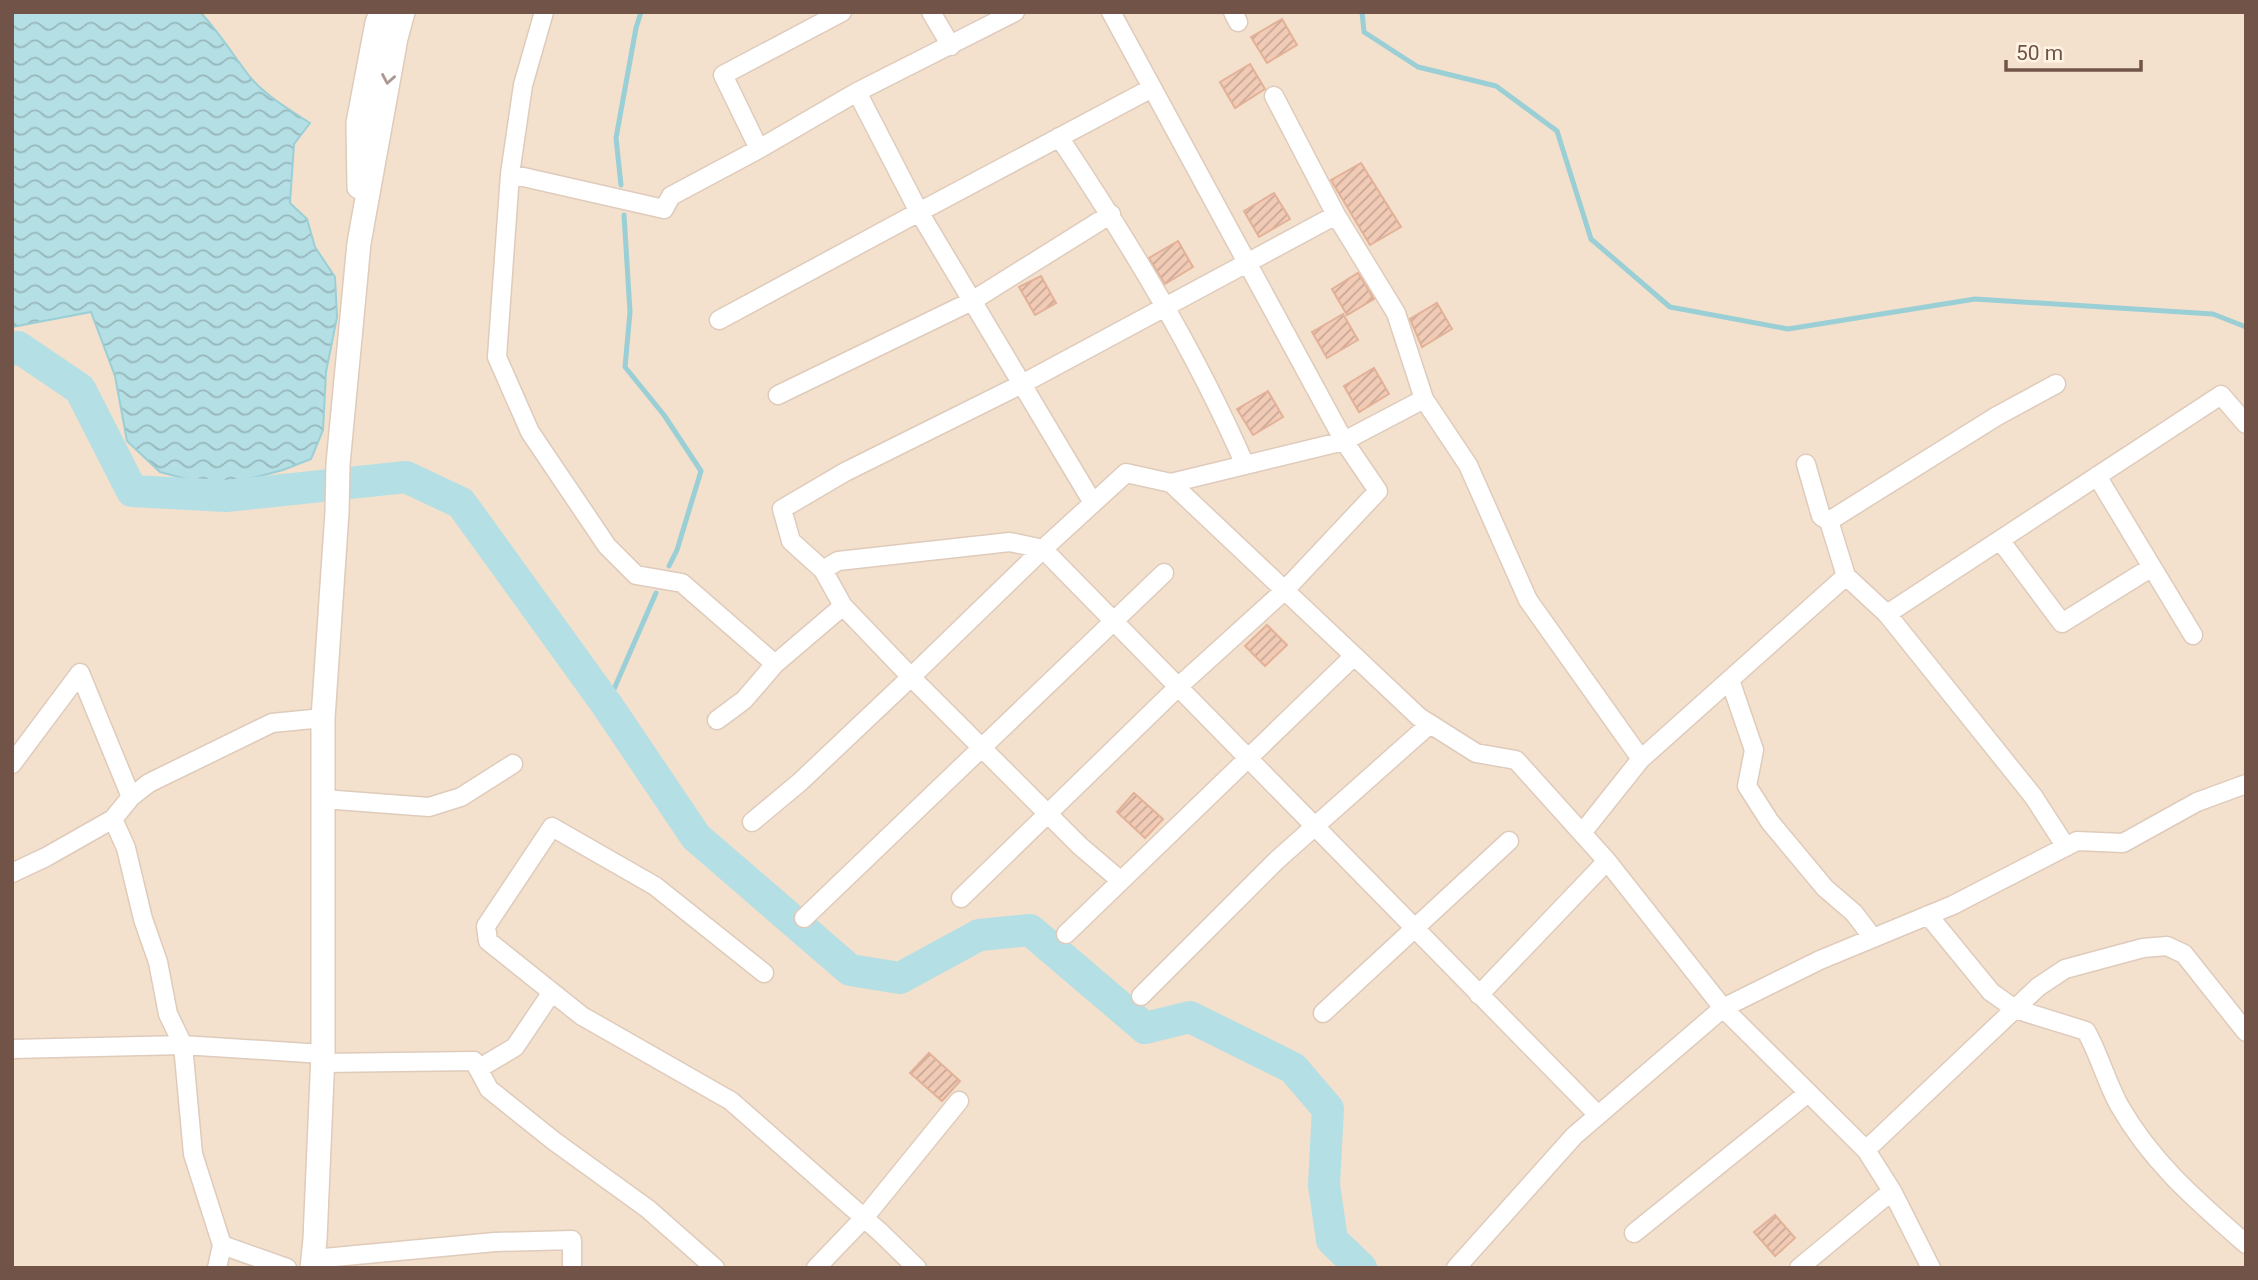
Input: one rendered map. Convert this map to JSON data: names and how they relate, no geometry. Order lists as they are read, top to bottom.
{
  "scale_bar": "50 m"
}
